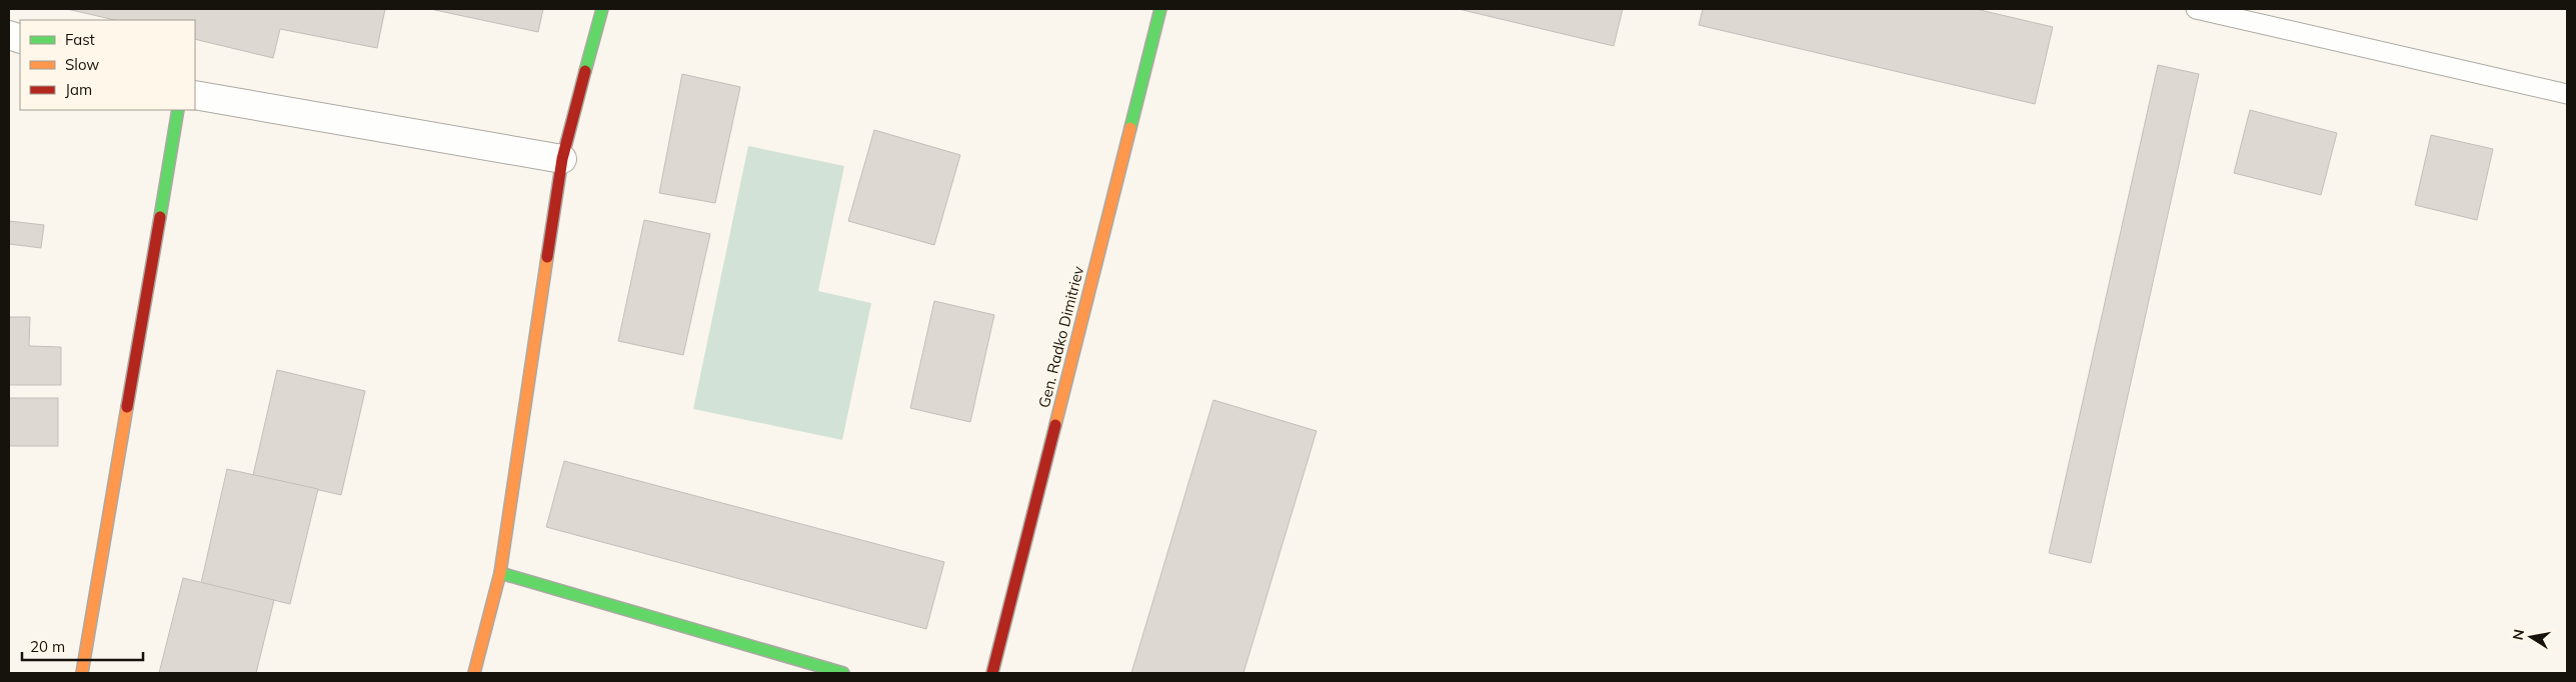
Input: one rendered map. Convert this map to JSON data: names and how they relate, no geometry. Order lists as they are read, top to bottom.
{
  "streets": {
    "street": ["Gen. Radko Dimitriev"]
  },
  "legend": ["Fast", "Slow", "Jam"],
  "scale_bar": "20 m",
  "north": "left"
}
